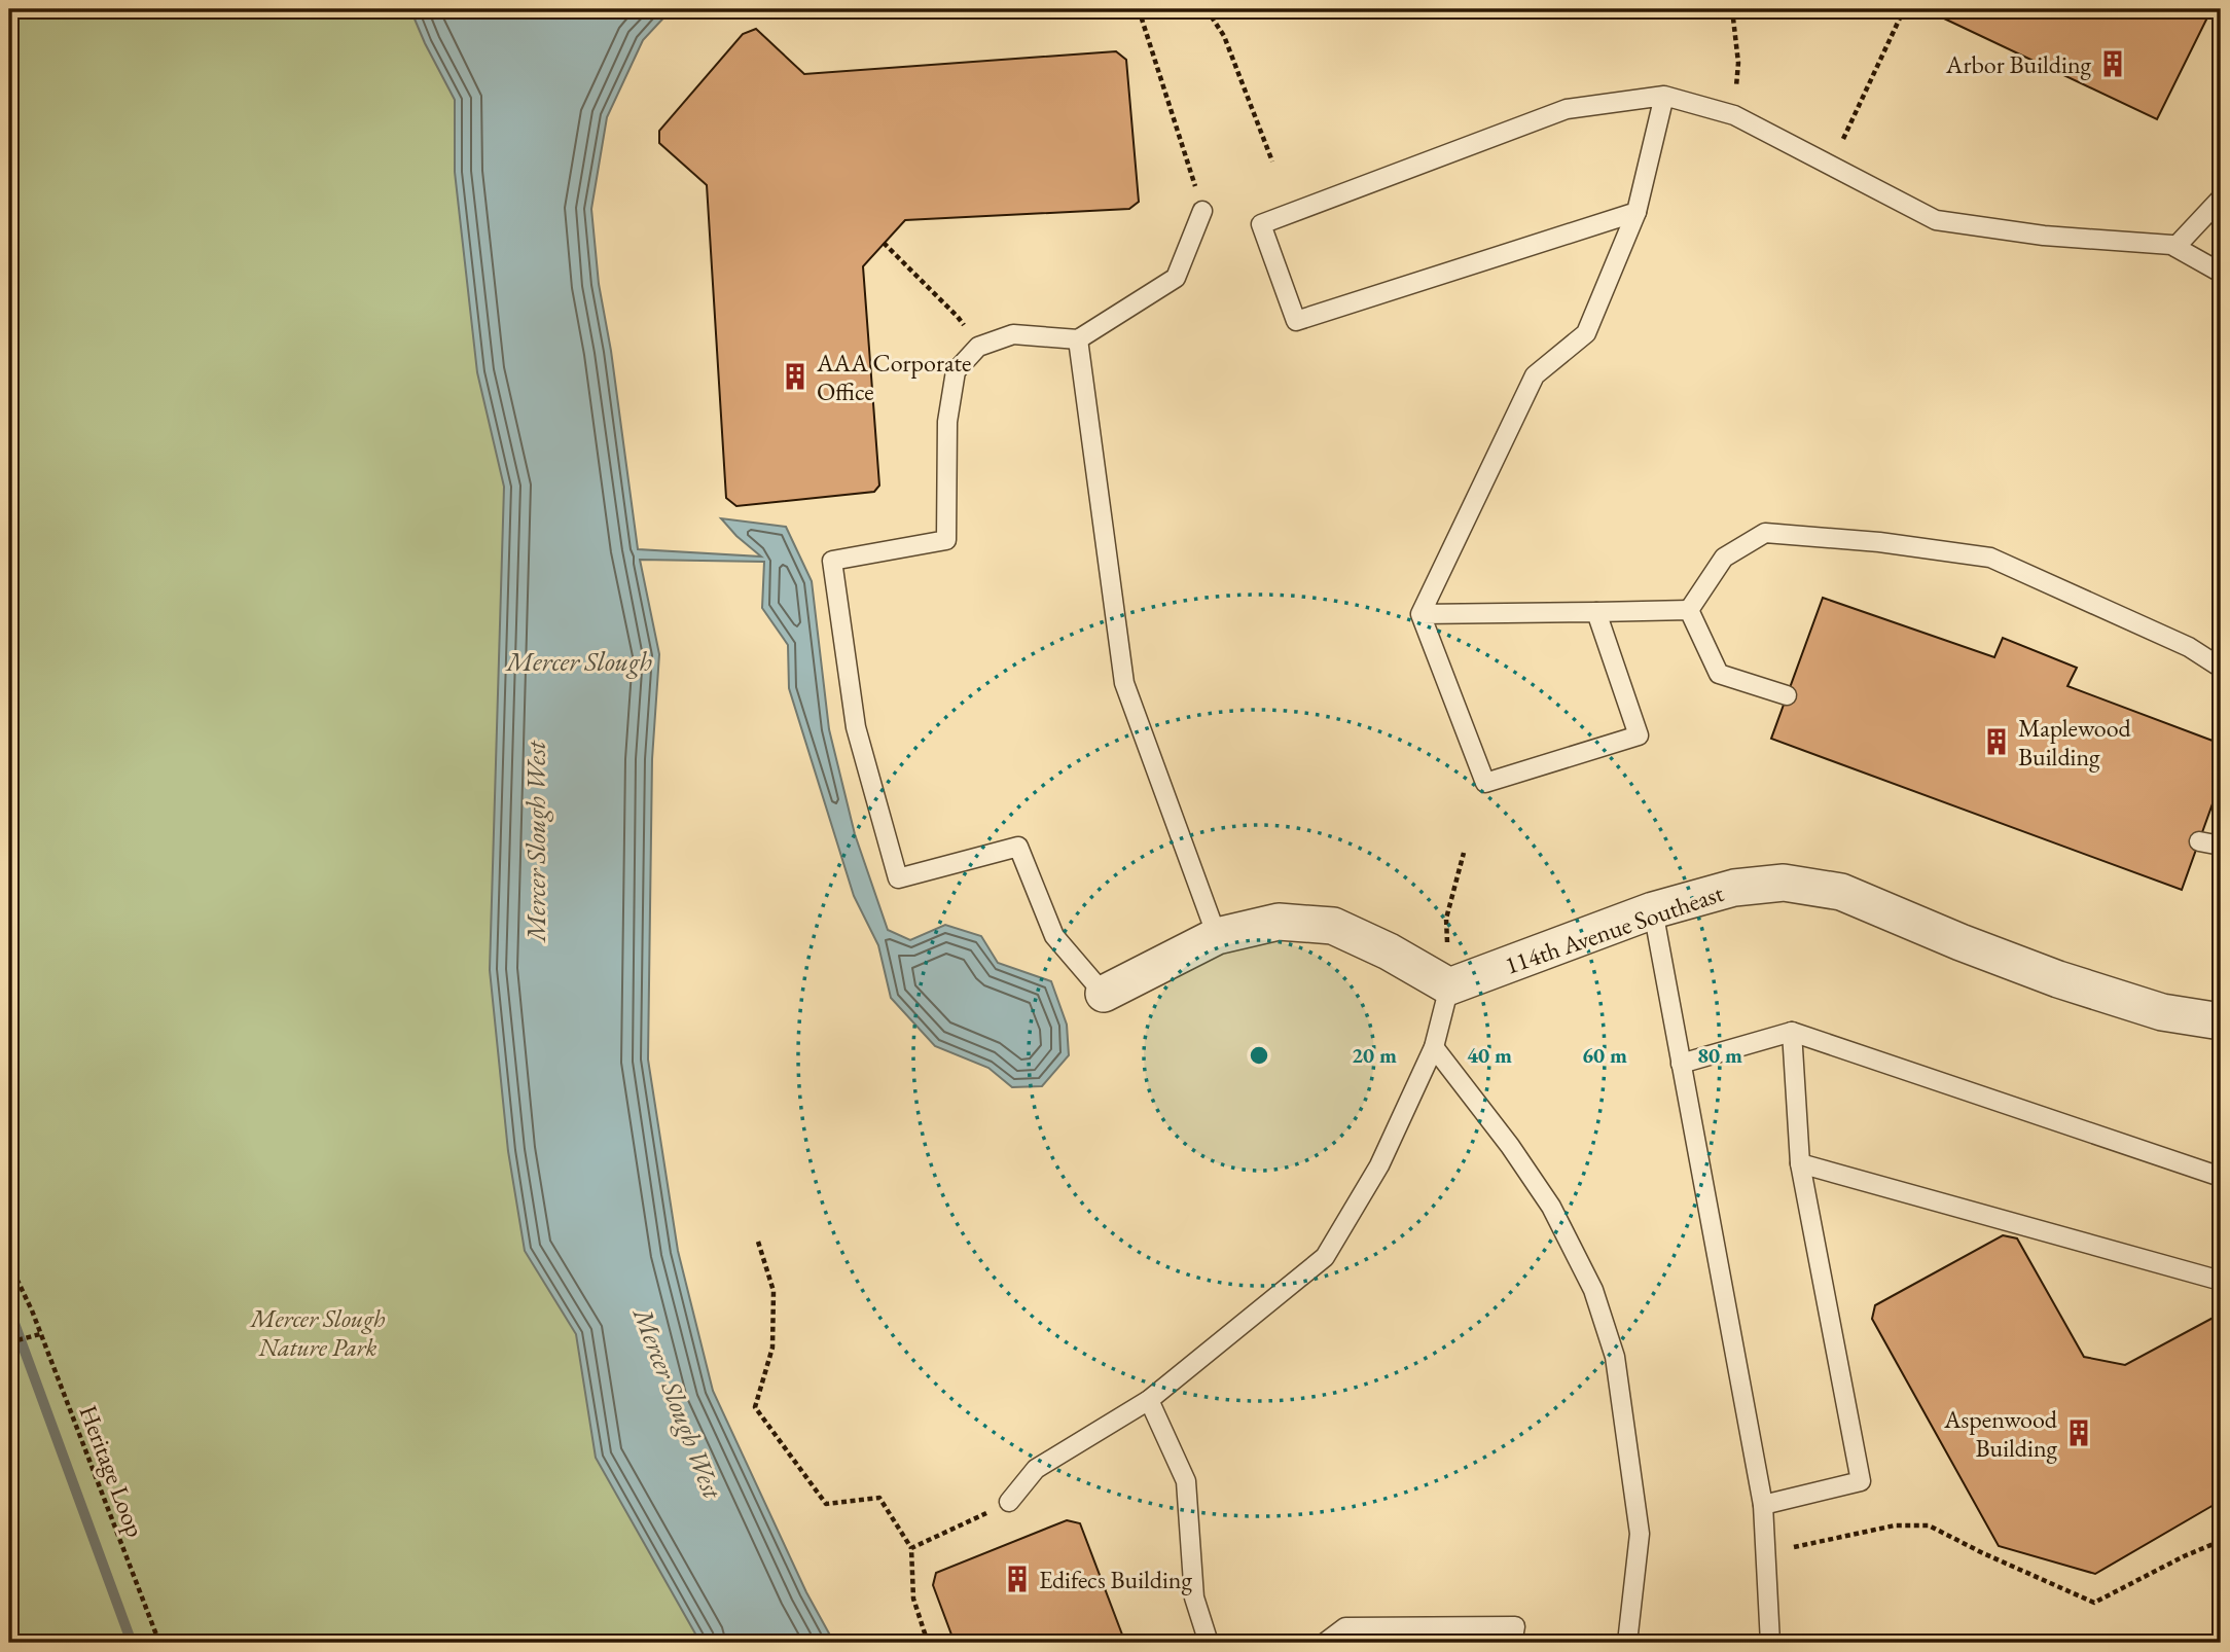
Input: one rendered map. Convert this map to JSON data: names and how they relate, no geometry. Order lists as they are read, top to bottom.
{
  "streets": {
    "street": ["114th Avenue Southeast"],
    "path": ["Heritage Loop"]
  },
  "water": ["Mercer Slough", "Mercer Slough West"],
  "parks": ["Mercer Slough Nature Park"],
  "places": {
    "building": [
      "Arbor Building",
      "AAA Corporate Office",
      "Maplewood Building",
      "Aspenwood Building",
      "Edifecs Building"
    ]
  },
  "rings": [
    "20 m",
    "40 m",
    "60 m",
    "80 m"
  ]
}
